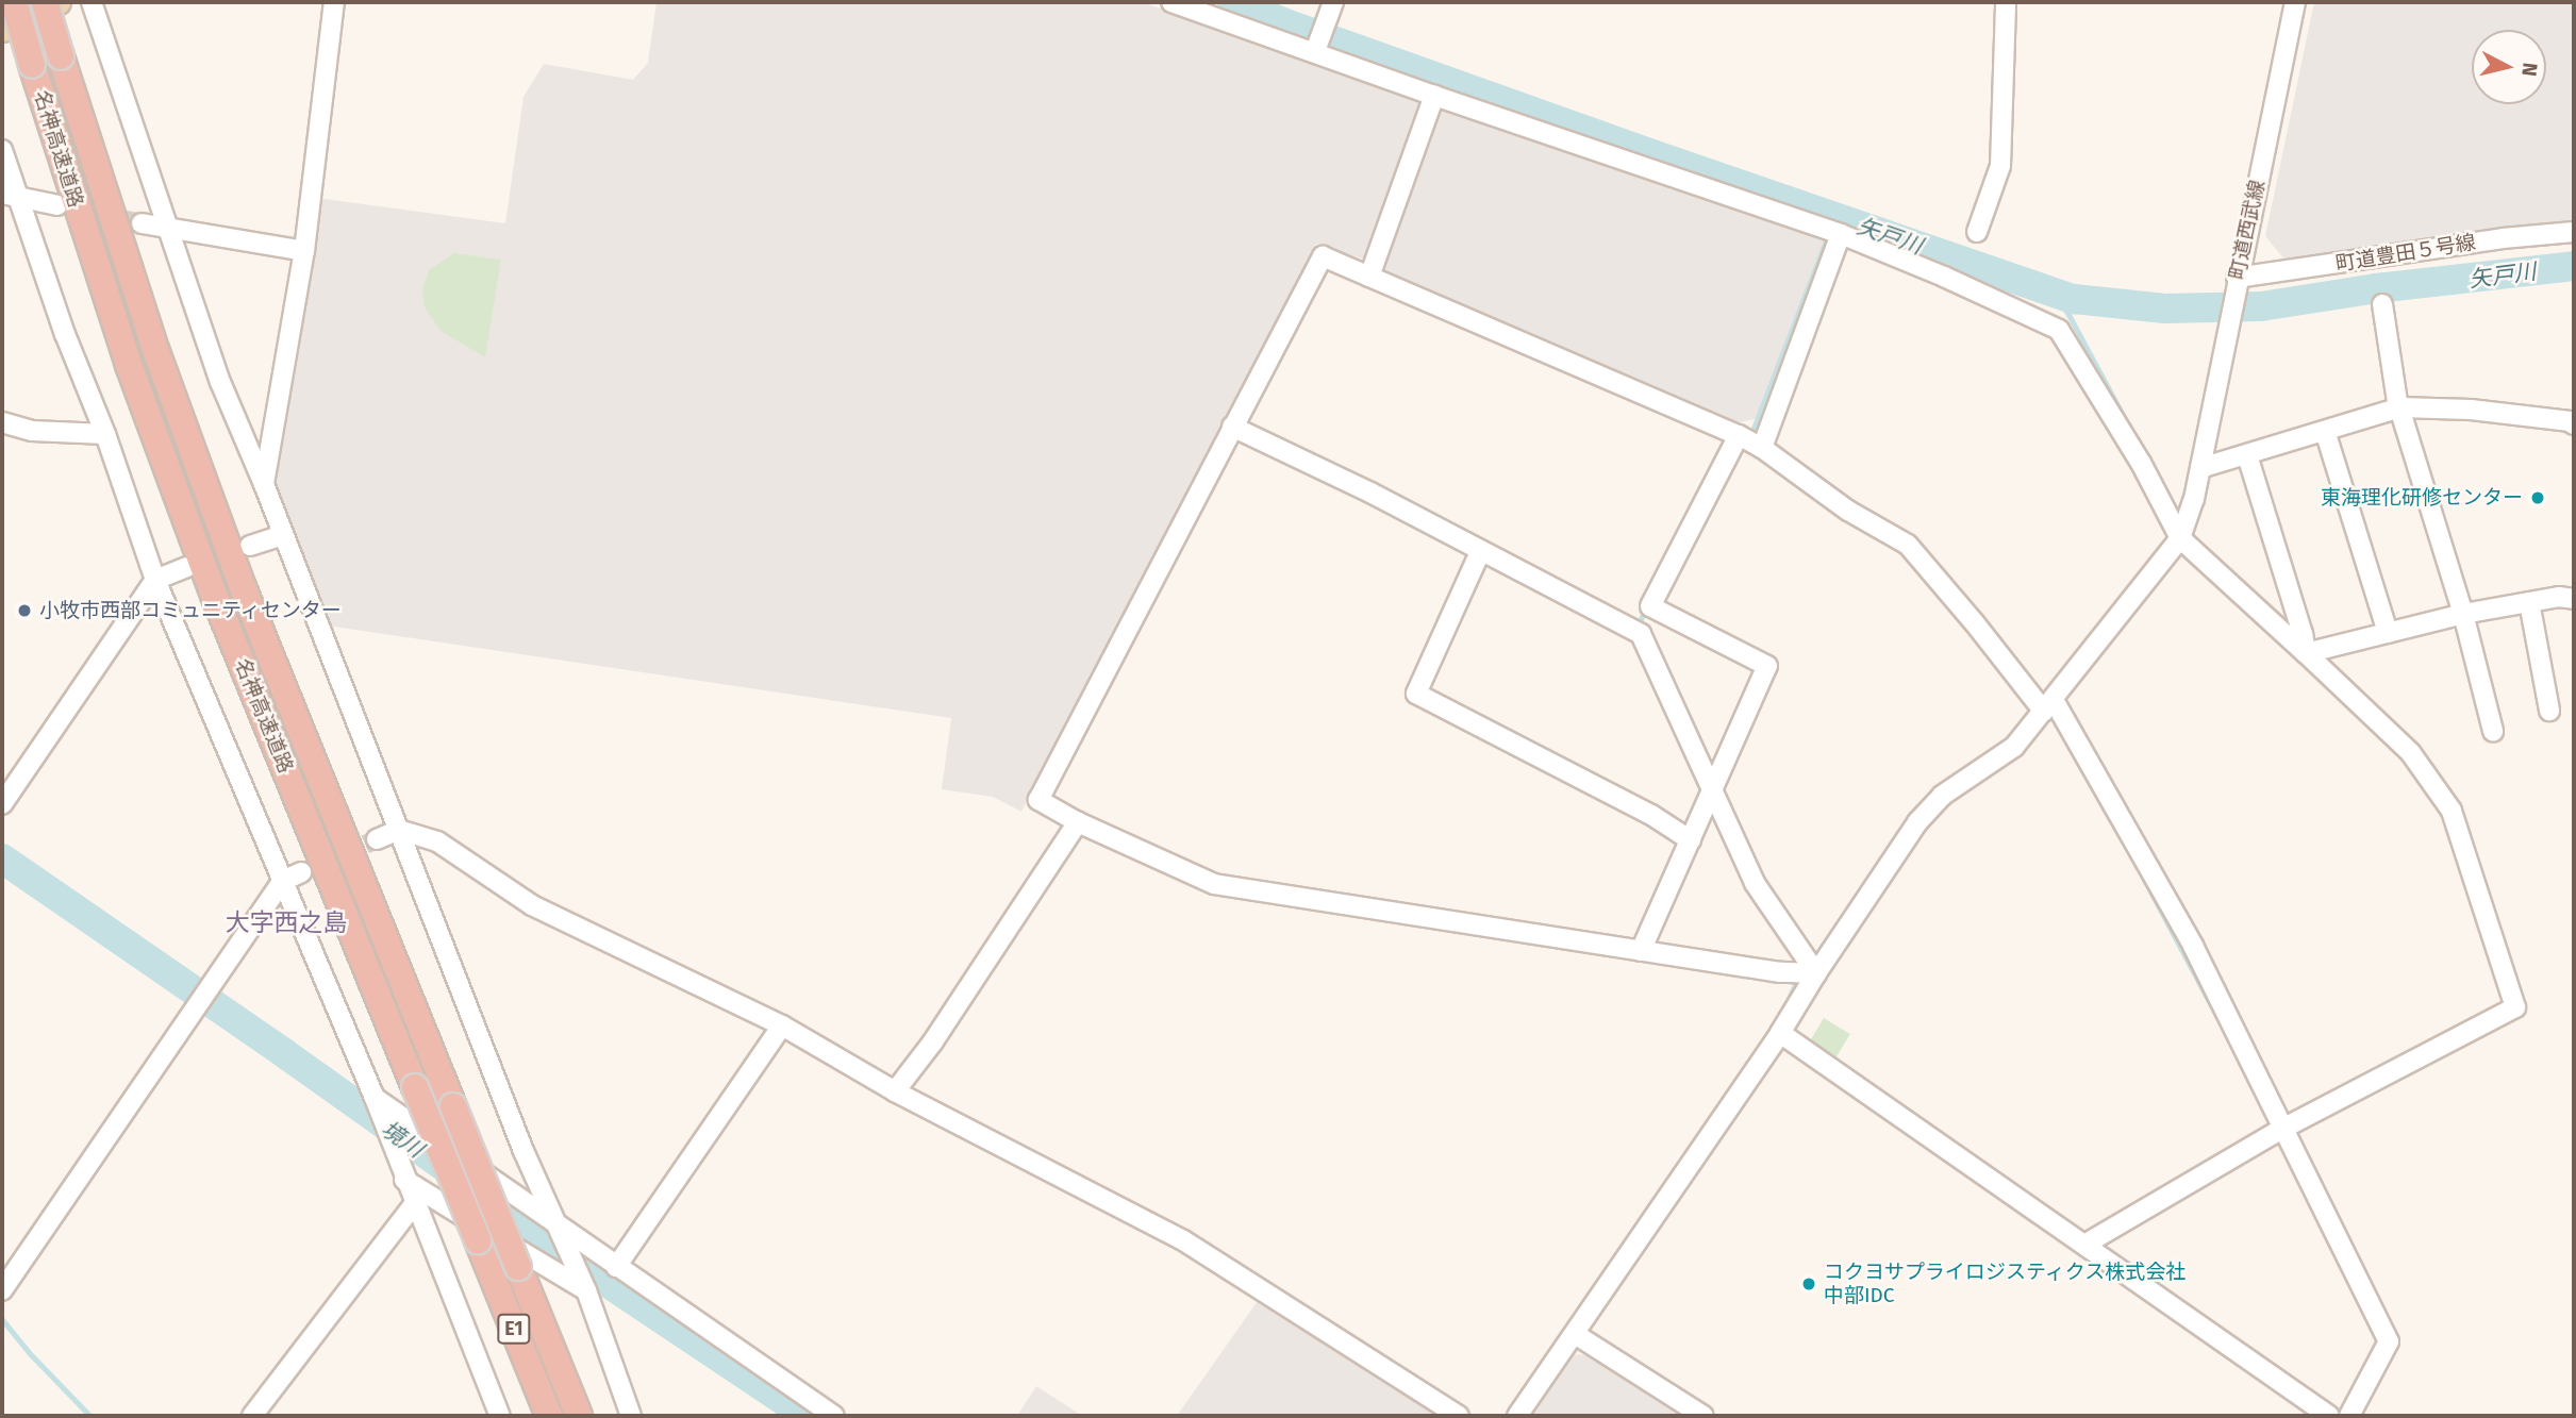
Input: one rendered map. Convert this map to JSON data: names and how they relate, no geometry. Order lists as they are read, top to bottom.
{
  "streets": {
    "highway": ["名神高速道路", "E1"],
    "street": ["町道西武線", "町道豊田５号線"]
  },
  "crossings": [
    ["町道西武線", "町道豊田５号線"]
  ],
  "districts": ["大字西之島"],
  "water": ["矢戸川", "境川"],
  "places": ["東海理化研修センター", "小牧市西部コミュニティセンター", "コクヨサプライロジスティクス株式会社 中部IDC"],
  "north": "right"
}
